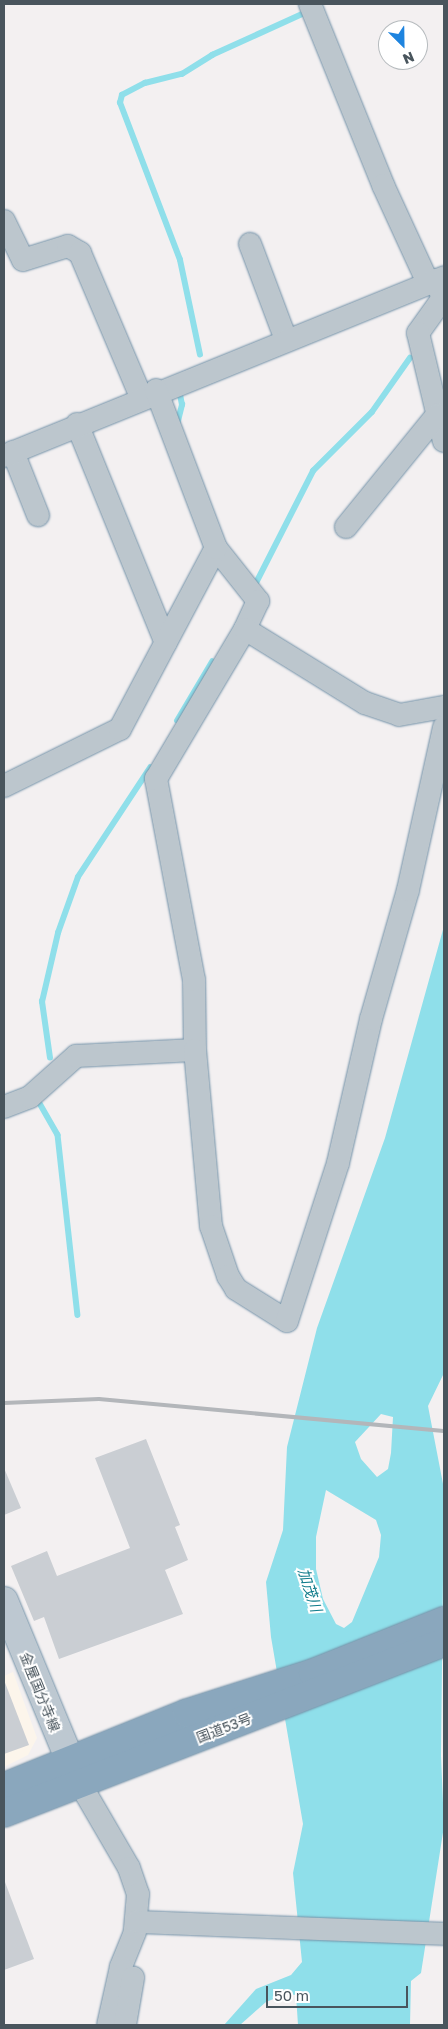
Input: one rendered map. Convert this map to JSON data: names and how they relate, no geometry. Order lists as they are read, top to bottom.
{
  "streets": {
    "highway": ["国道53号"],
    "main road": ["金屋国分寺線"]
  },
  "crossings": [
    ["金屋国分寺線", "国道53号"]
  ],
  "water": ["加茂川"],
  "scale_bar": "50 m",
  "north": "bottom right"
}
